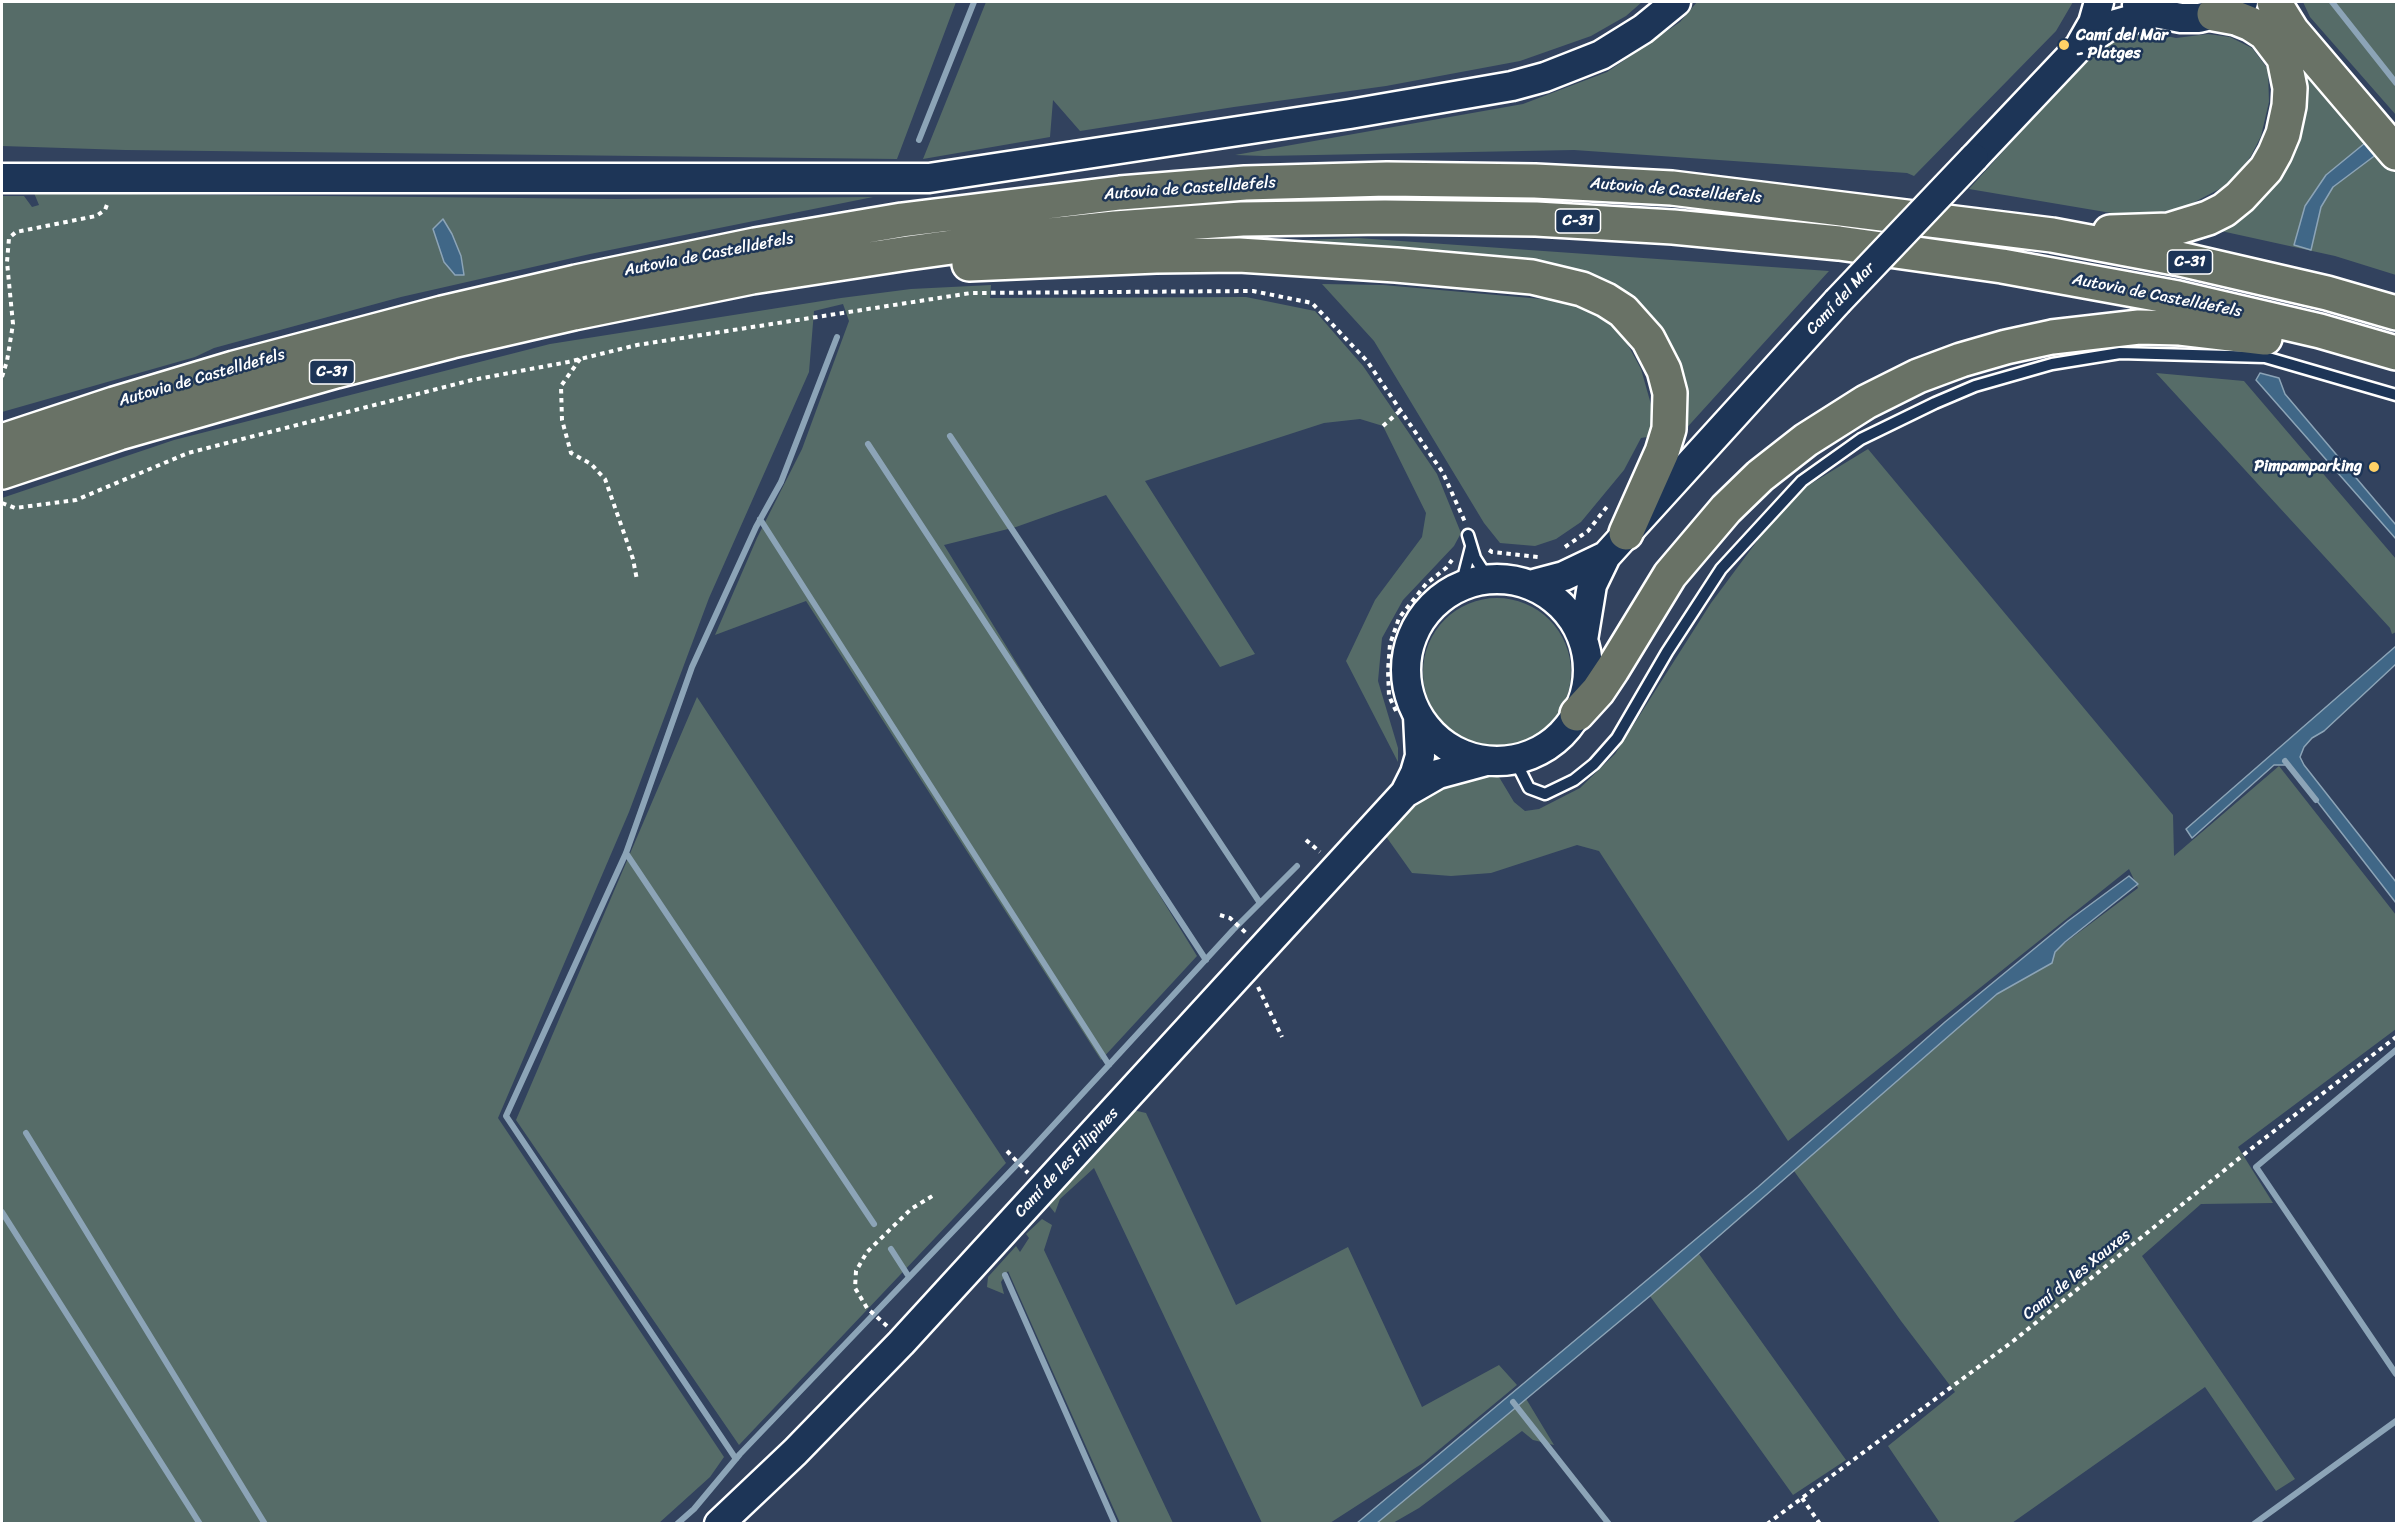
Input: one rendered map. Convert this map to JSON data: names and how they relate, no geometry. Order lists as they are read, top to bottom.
{
  "streets": {
    "highway": ["Autovia de Castelldefels", "C-31"],
    "main road": ["Camí del Mar", "Camí de les Filipines"],
    "path": ["Camí de les Xauxes"]
  },
  "places": ["Camí del Mar - Platges", "Pimpamparking"]
}
